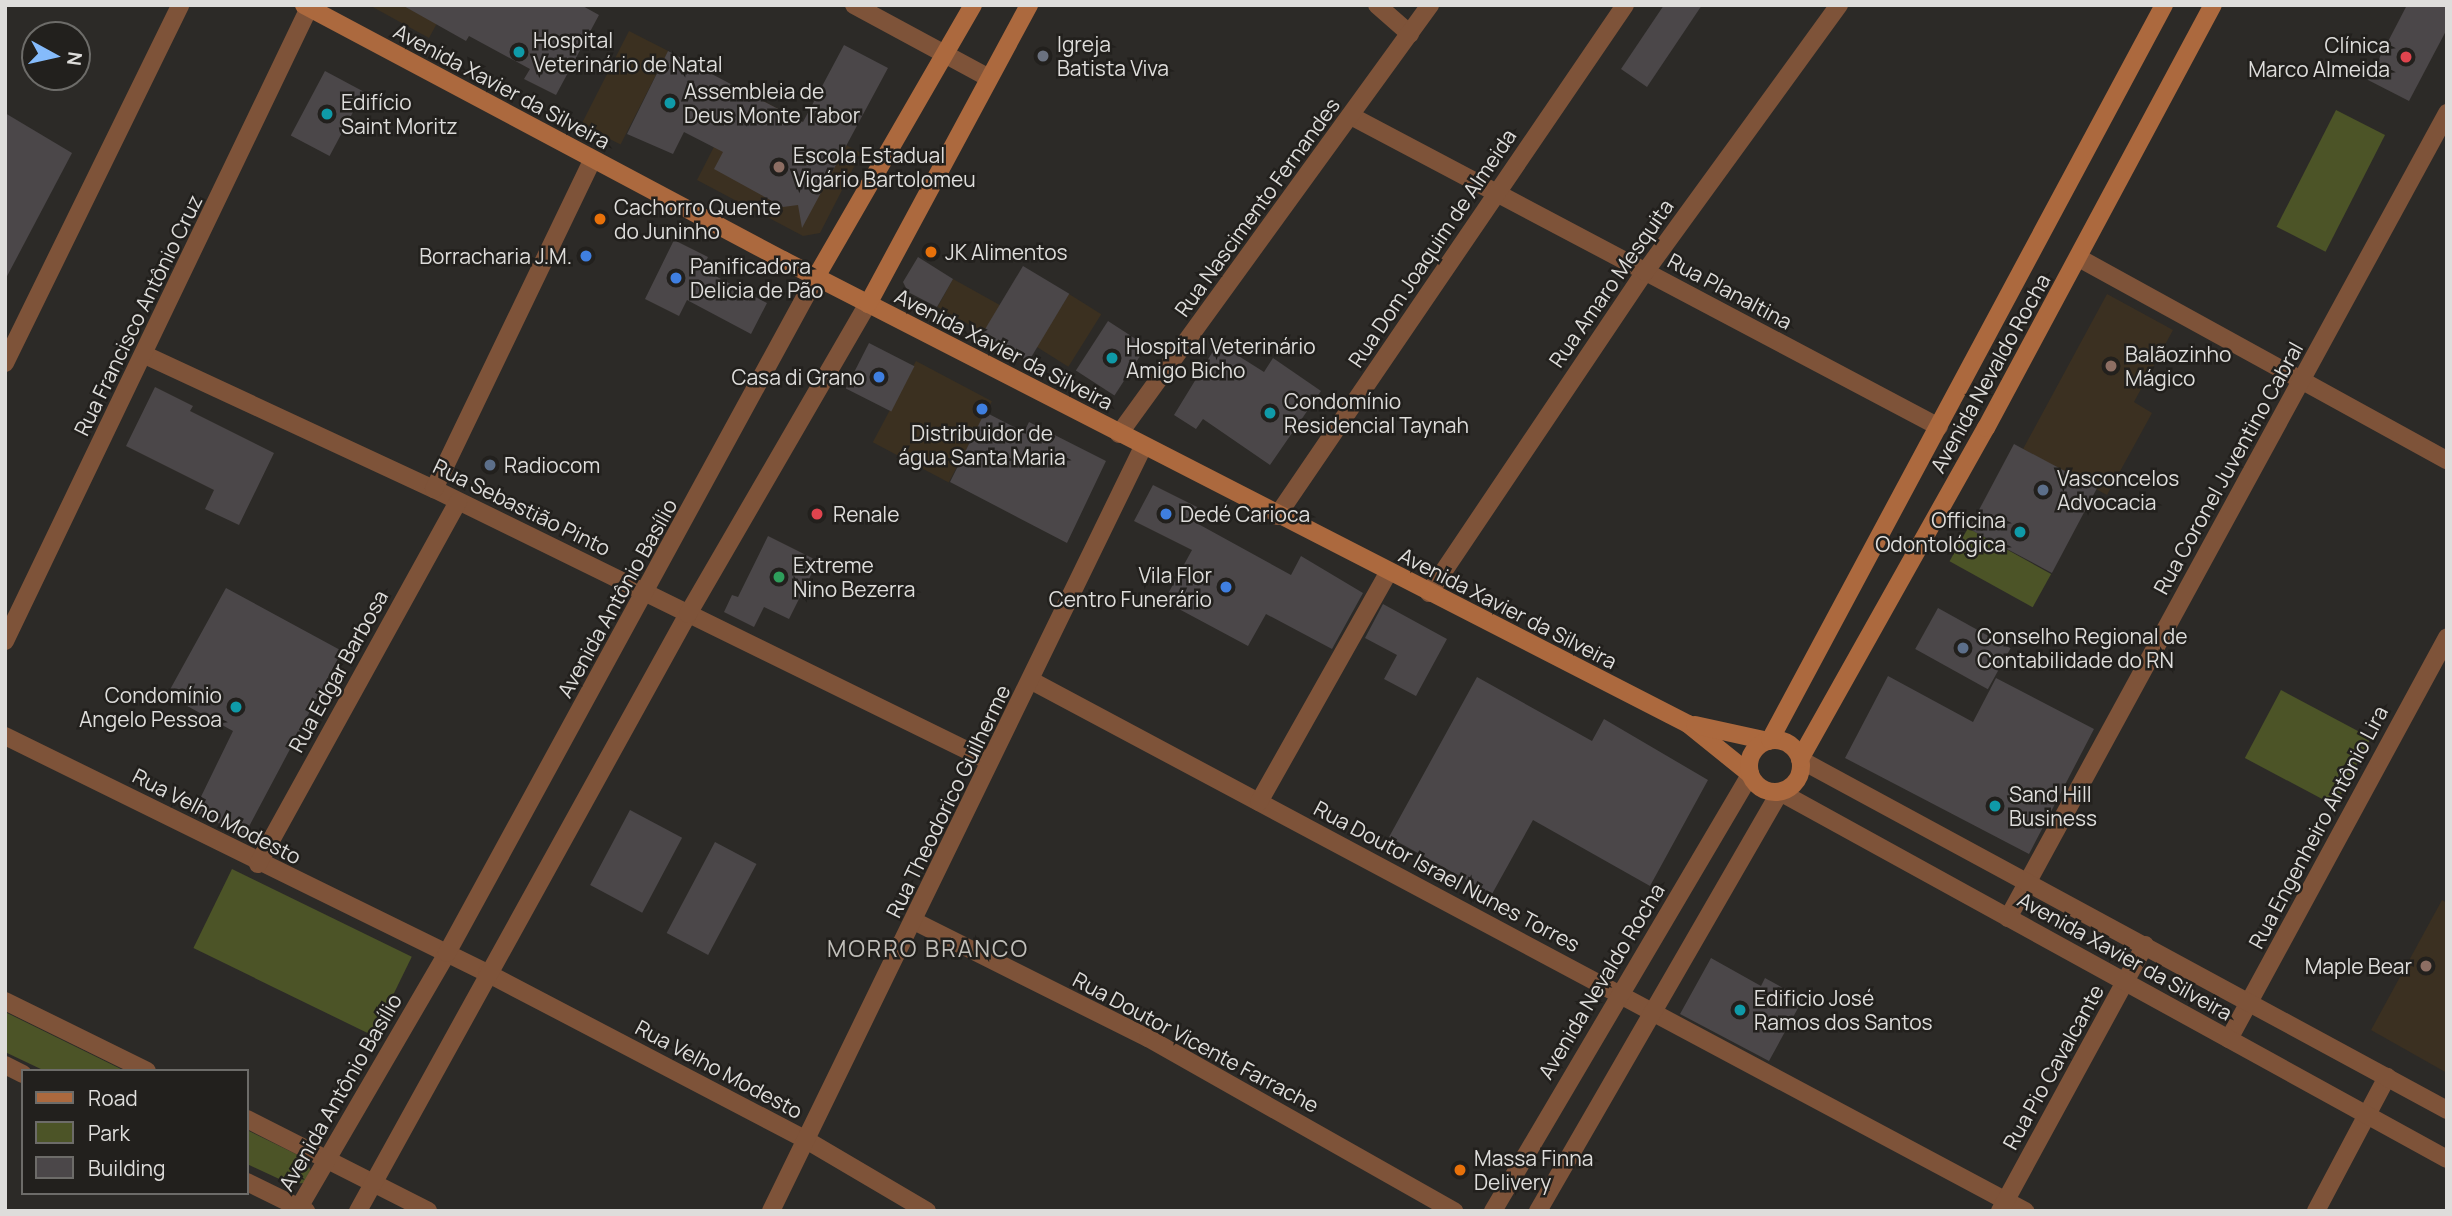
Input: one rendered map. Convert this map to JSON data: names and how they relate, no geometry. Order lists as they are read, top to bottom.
{
  "streets": {
    "main road": ["Avenida Xavier da Silveira", "Avenida Nevaldo Rocha", "Avenida Antônio Basílio"],
    "street": [
      "Rua Nascimento Fernandes",
      "Rua Dom Joaquim de Almeida",
      "Rua Amaro Mesquita",
      "Rua Planaltina",
      "Rua Francisco Antônio Cruz",
      "Rua Coronel Juventino Cabral",
      "Rua Sebastião Pinto",
      "Rua Edgar Barbosa",
      "Rua Theodorico Guilherme",
      "Rua Velho Modesto",
      "Rua Engenheiro Antônio Lira",
      "Rua Doutor Israel Nunes Torres",
      "Rua Doutor Vicente Farrache",
      "Rua Pio Cavalcante"
    ]
  },
  "crossings": [
    ["Avenida Xavier da Silveira", "Rua Nascimento Fernandes"],
    ["Avenida Xavier da Silveira", "Rua Dom Joaquim de Almeida"],
    ["Avenida Xavier da Silveira", "Rua Amaro Mesquita"],
    ["Avenida Xavier da Silveira", "Rua Francisco Antônio Cruz"],
    ["Avenida Xavier da Silveira", "Avenida Nevaldo Rocha"],
    ["Avenida Xavier da Silveira", "Rua Coronel Juventino Cabral"],
    ["Avenida Xavier da Silveira", "Avenida Antônio Basílio"],
    ["Avenida Xavier da Silveira", "Rua Theodorico Guilherme"],
    ["Avenida Xavier da Silveira", "Rua Engenheiro Antônio Lira"],
    ["Avenida Xavier da Silveira", "Rua Pio Cavalcante"],
    ["Rua Nascimento Fernandes", "Rua Planaltina"],
    ["Rua Dom Joaquim de Almeida", "Rua Planaltina"],
    ["Rua Amaro Mesquita", "Rua Planaltina"],
    ["Rua Planaltina", "Avenida Nevaldo Rocha"],
    ["Rua Francisco Antônio Cruz", "Rua Sebastião Pinto"],
    ["Avenida Nevaldo Rocha", "Rua Doutor Israel Nunes Torres"],
    ["Rua Sebastião Pinto", "Avenida Antônio Basílio"],
    ["Rua Sebastião Pinto", "Rua Edgar Barbosa"],
    ["Rua Sebastião Pinto", "Rua Theodorico Guilherme"],
    ["Avenida Antônio Basílio", "Rua Velho Modesto"],
    ["Rua Edgar Barbosa", "Rua Velho Modesto"],
    ["Rua Theodorico Guilherme", "Rua Velho Modesto"],
    ["Rua Theodorico Guilherme", "Rua Doutor Israel Nunes Torres"],
    ["Rua Theodorico Guilherme", "Rua Doutor Vicente Farrache"],
    ["Rua Doutor Israel Nunes Torres", "Rua Pio Cavalcante"]
  ],
  "districts": ["MORRO BRANCO"],
  "places": [
    "Hospital Veterinário de Natal",
    "Igreja Batista Viva",
    "Clínica Marco Almeida",
    "Assembleia de Deus Monte Tabor",
    "Edifício Saint Moritz",
    "Escola Estadual Vigário Bartolomeu",
    "Cachorro Quente do Juninho",
    "JK Alimentos",
    "Borracharia J.M.",
    "Panificadora Delicia de Pão",
    "Hospital Veterinário Amigo Bicho",
    "Balãozinho Mágico",
    "Casa di Grano",
    "Distribuidor de água Santa Maria",
    "Condomínio Residencial Taynah",
    "Radiocom",
    "Vasconcelos Advocacia",
    "Renale",
    "Dedé Carioca",
    "Officina Odontológica",
    "Extreme Nino Bezerra",
    "Vila Flor Centro Funerário",
    "Conselho Regional de Contabilidade do RN",
    "Condomínio Angelo Pessoa",
    "Sand Hill Business",
    "Maple Bear",
    "Edificio José Ramos dos Santos",
    "Massa Finna Delivery"
  ],
  "legend": ["Road", "Park", "Building"],
  "north": "right"
}
